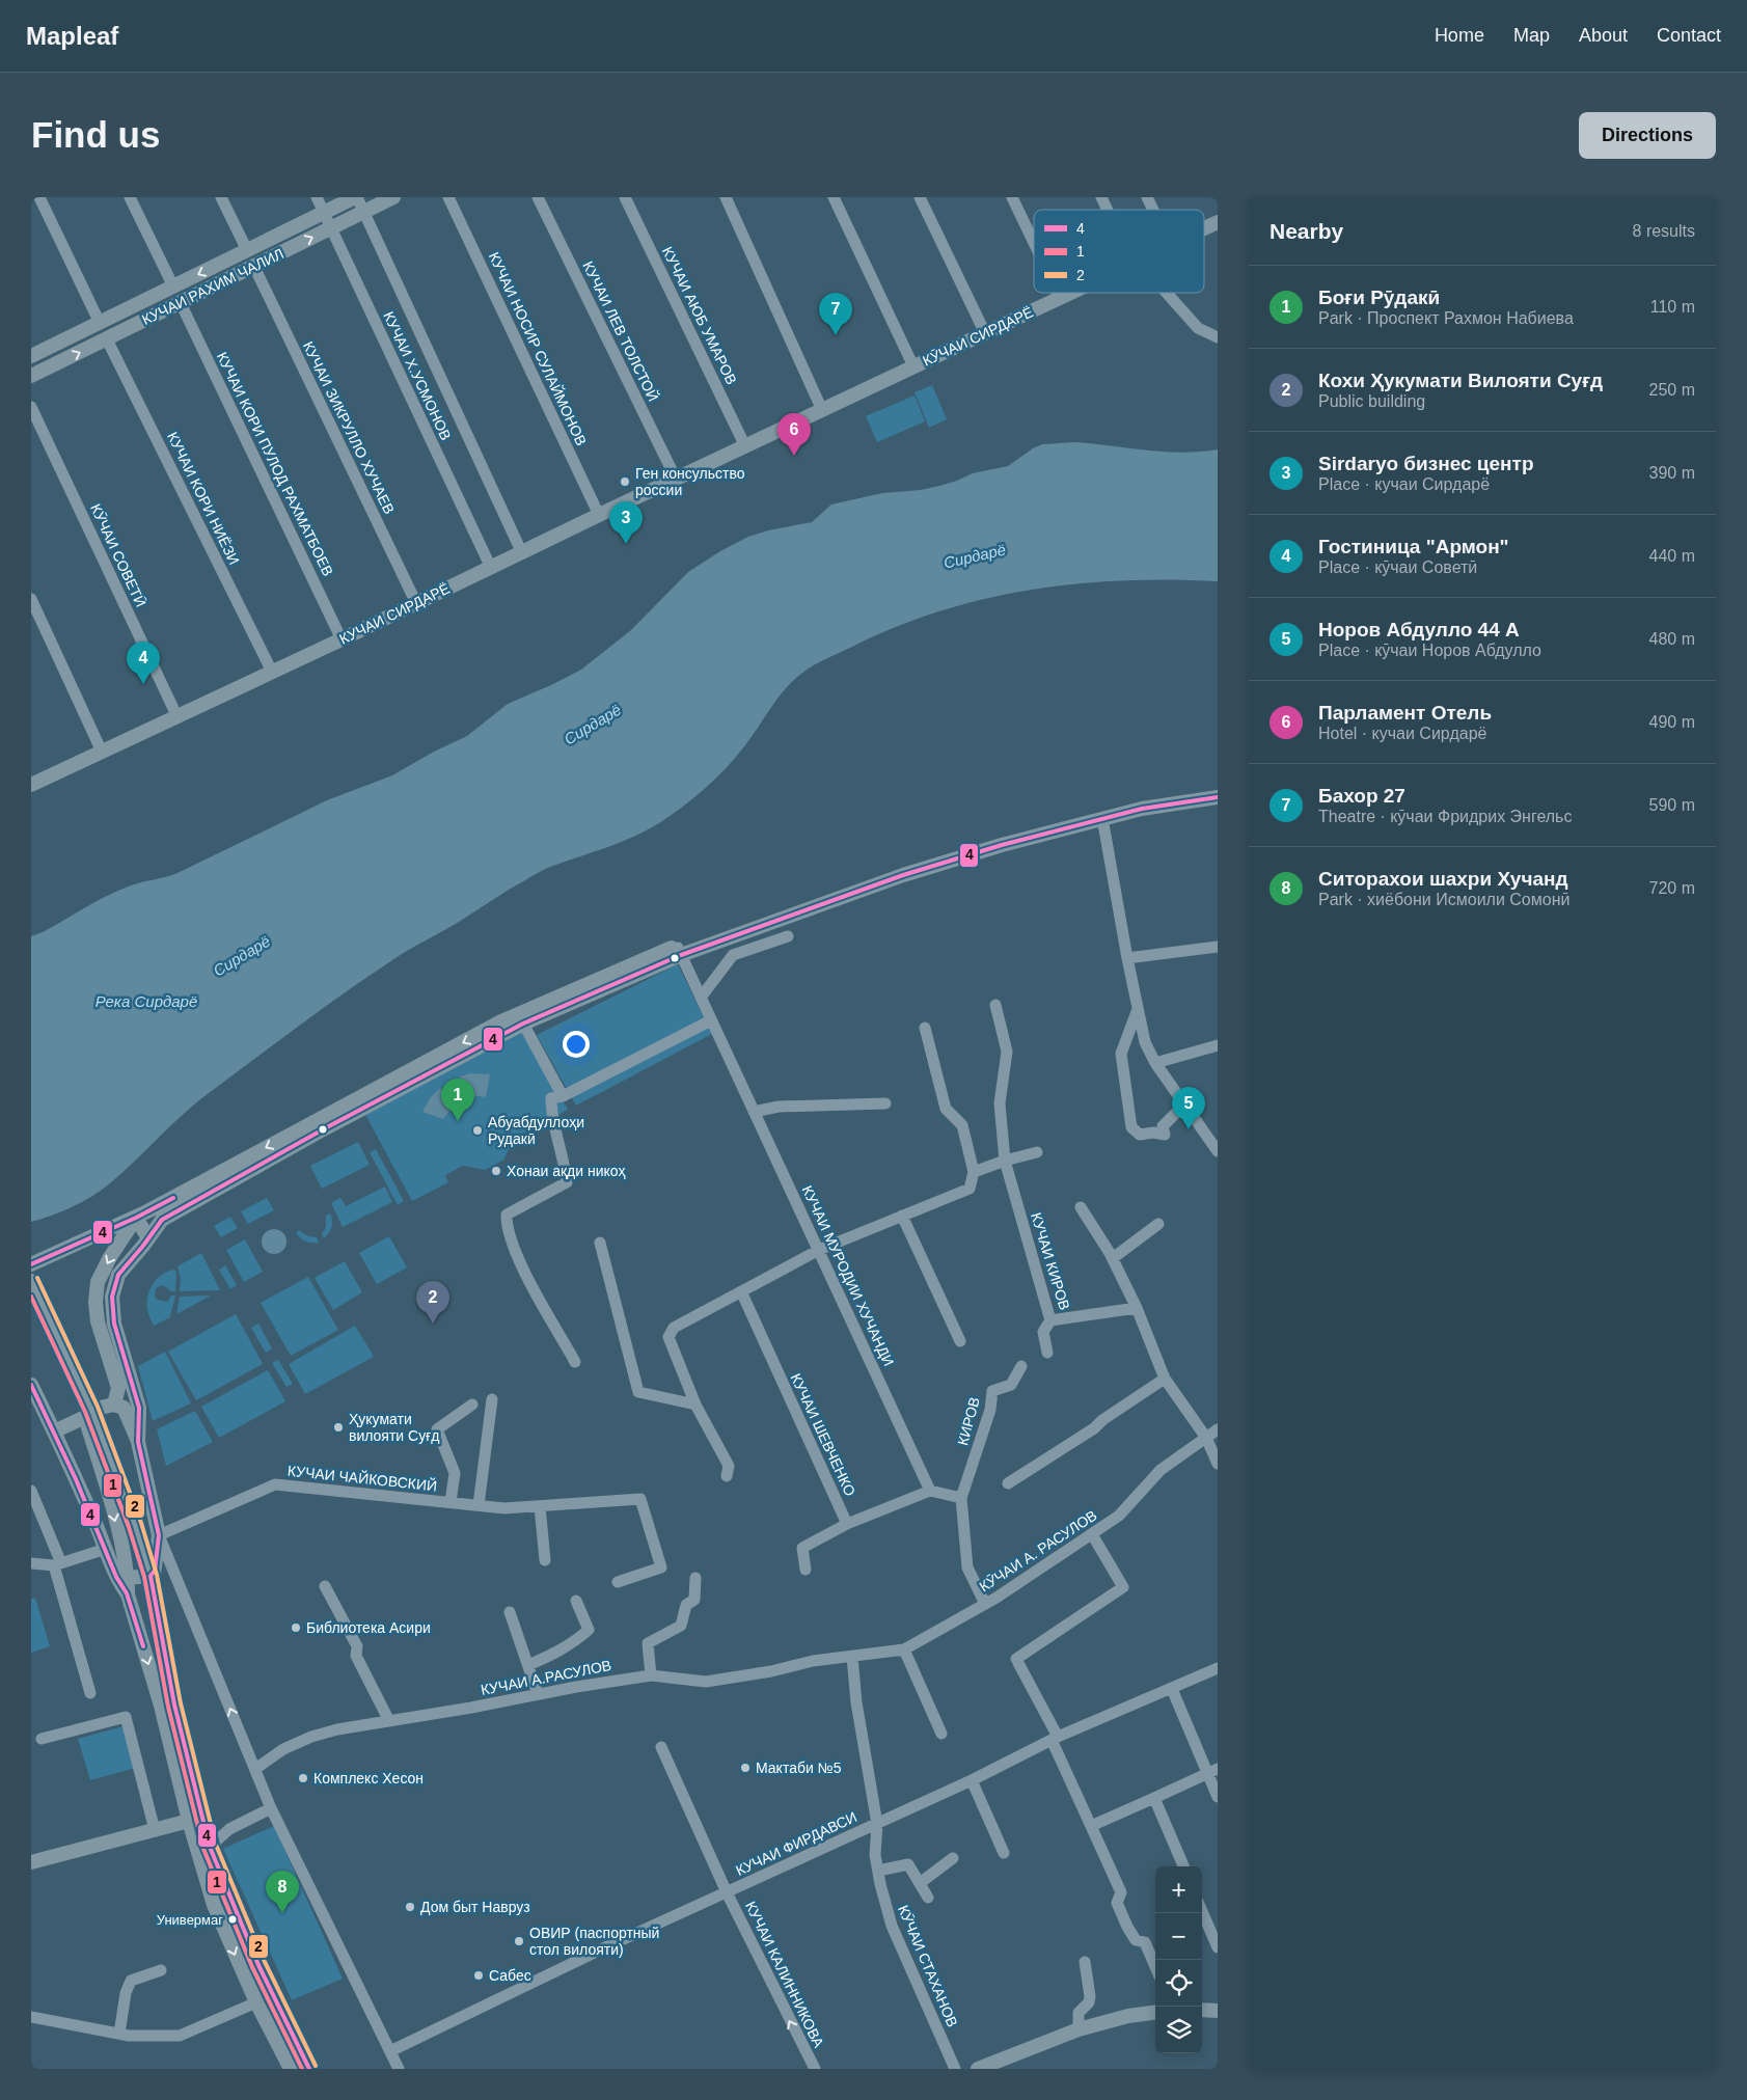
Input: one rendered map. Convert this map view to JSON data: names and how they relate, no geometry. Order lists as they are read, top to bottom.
{
  "streets": {
    "main road": ["КУЧАИ РАХИМ ЧАЛИЛ", "КӮЧАИ СИРДАРЁ", "КУЧАИ СИРДАРЁ"],
    "street": [
      "КУЧАИ АЮБ УМАРОВ",
      "КУЧАИ ЛЕВ ТОЛСТОЙ",
      "КУЧАИ НОСИР СУЛАЙМОНОВ",
      "КУЧАИ Х.УСМОНОВ",
      "КУЧАИ ЗИКРУЛЛО ХУЧАЕВ",
      "КУЧАИ КОРИ ПУЛОД РАХМАТБОЕВ",
      "КУЧАИ КОРИ НИЁЗИ",
      "КӮЧАИ СОВЕТӢ",
      "КУЧАИ КИРОВ",
      "КУЧАИ МУРОДИИ ХУЧАНДИ",
      "КИРОВ",
      "КУЧАИ ШЕВЧЕНКО",
      "КУЧАИ ЧАЙКОВСКИЙ",
      "КӮЧАИ А. РАСУЛОВ",
      "КУЧАИ А.РАСУЛОВ",
      "КУЧАИ ФИРДАВСИ",
      "КӮЧАИ СТАХАНОВ",
      "КУЧАИ КАЛИННИКОВА"
    ]
  },
  "crossings": [
    ["КУЧАИ РАХИМ ЧАЛИЛ", "КУЧАИ Х.УСМОНОВ"],
    ["КУЧАИ РАХИМ ЧАЛИЛ", "КУЧАИ ЗИКРУЛЛО ХУЧАЕВ"],
    ["КУЧАИ РАХИМ ЧАЛИЛ", "КУЧАИ КОРИ ПУЛОД РАХМАТБОЕВ"],
    ["КУЧАИ РАХИМ ЧАЛИЛ", "КУЧАИ КОРИ НИЁЗИ"],
    ["КУЧАИ АЮБ УМАРОВ", "КУЧАИ СИРДАРЁ"],
    ["КУЧАИ ЛЕВ ТОЛСТОЙ", "КУЧАИ СИРДАРЁ"],
    ["КӮЧАИ СИРДАРЁ", "КУЧАИ СИРДАРЁ"],
    ["КУЧАИ НОСИР СУЛАЙМОНОВ", "КУЧАИ СИРДАРЁ"],
    ["КУЧАИ Х.УСМОНОВ", "КУЧАИ СИРДАРЁ"],
    ["КУЧАИ ЗИКРУЛЛО ХУЧАЕВ", "КУЧАИ СИРДАРЁ"],
    ["КУЧАИ КОРИ ПУЛОД РАХМАТБОЕВ", "КУЧАИ СИРДАРЁ"],
    ["КУЧАИ КОРИ НИЁЗИ", "КУЧАИ СИРДАРЁ"],
    ["КӮЧАИ СОВЕТӢ", "КУЧАИ СИРДАРЁ"],
    ["КӮЧАИ А. РАСУЛОВ", "КУЧАИ А.РАСУЛОВ"],
    ["КӮЧАИ А. РАСУЛОВ", "КӮЧАИ СТАХАНОВ"],
    ["КУЧАИ А.РАСУЛОВ", "КӮЧАИ СТАХАНОВ"],
    ["КУЧАИ ФИРДАВСИ", "КӮЧАИ СТАХАНОВ"],
    ["КУЧАИ ФИРДАВСИ", "КУЧАИ КАЛИННИКОВА"]
  ],
  "one_way": ["КУЧАИ КАЛИННИКОВА"],
  "water": ["Сирдарё", "Река Сирдарё"],
  "places": [
    "Ген консульство россии",
    "Абуабдуллоҳи Рудакӣ",
    "Хонаи ақди никоҳ",
    "Ҳукумати вилояти Суғд",
    "Библиотека Асири",
    "Мактаби №5",
    "Комплекс Хесон",
    "Дом быт Навруз",
    "Универмаг",
    "ОВИР (паспортный стол вилояти)",
    "Сабес"
  ],
  "lines": ["transit line 4", "transit line 2", "transit line 1"],
  "legend": ["4", "1", "2"],
  "page": {
    "header": "Mapleaf",
    "nav": [
      "Home",
      "Map",
      "About",
      "Contact"
    ],
    "buttons": "Directions",
    "title": "Find us",
    "heading": ["Nearby", "8 results"],
    "list": [
      {
        "mark": "1",
        "name": "Боғи Рӯдакӣ",
        "note": "Park · Проспект Рахмон Набиева",
        "value": "110 m"
      },
      {
        "mark": "2",
        "name": "Кохи Ҳукумати Вилояти Суғд",
        "note": "Public building",
        "value": "250 m"
      },
      {
        "mark": "3",
        "name": "Sirdaryo бизнес центр",
        "note": "Place · кучаи Сирдарё",
        "value": "390 m"
      },
      {
        "mark": "4",
        "name": "Гостиница \"Армон\"",
        "note": "Place · кӯчаи Советӣ",
        "value": "440 m"
      },
      {
        "mark": "5",
        "name": "Норов Абдулло 44 А",
        "note": "Place · кӯчаи Норов Абдулло",
        "value": "480 m"
      },
      {
        "mark": "6",
        "name": "Парламент Отель",
        "note": "Hotel · кучаи Сирдарё",
        "value": "490 m"
      },
      {
        "mark": "7",
        "name": "Бахор 27",
        "note": "Theatre · кӯчаи Фридрих Энгельс",
        "value": "590 m"
      },
      {
        "mark": "8",
        "name": "Ситорахои шахри Хучанд",
        "note": "Park · хиёбони Исмоили Сомонӣ",
        "value": "720 m"
      }
    ],
    "pins": [
      "7",
      "6",
      "3",
      "4",
      "1",
      "5",
      "2",
      "8"
    ],
    "map_buttons": ["+", "−"]
  }
}
